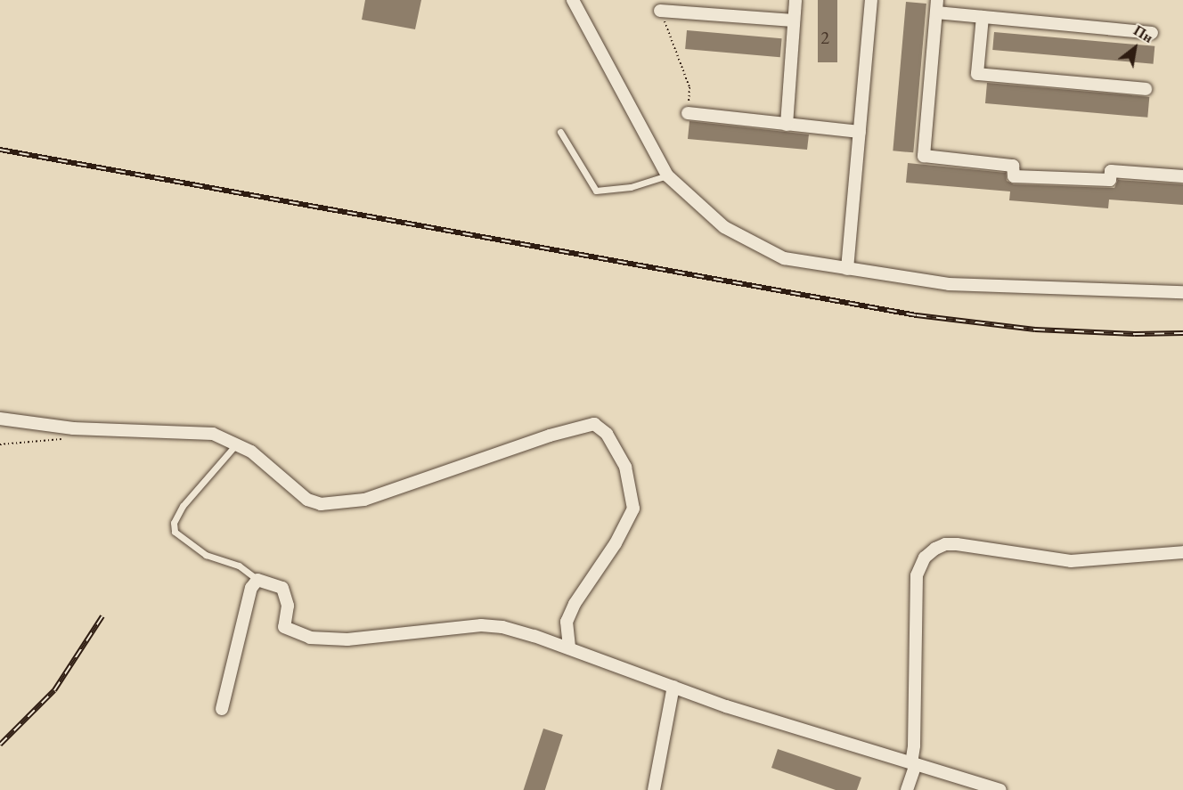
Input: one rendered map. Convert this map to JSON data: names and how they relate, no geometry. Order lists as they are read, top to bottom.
{
  "house_numbers": ["2"],
  "north": "top right"
}
